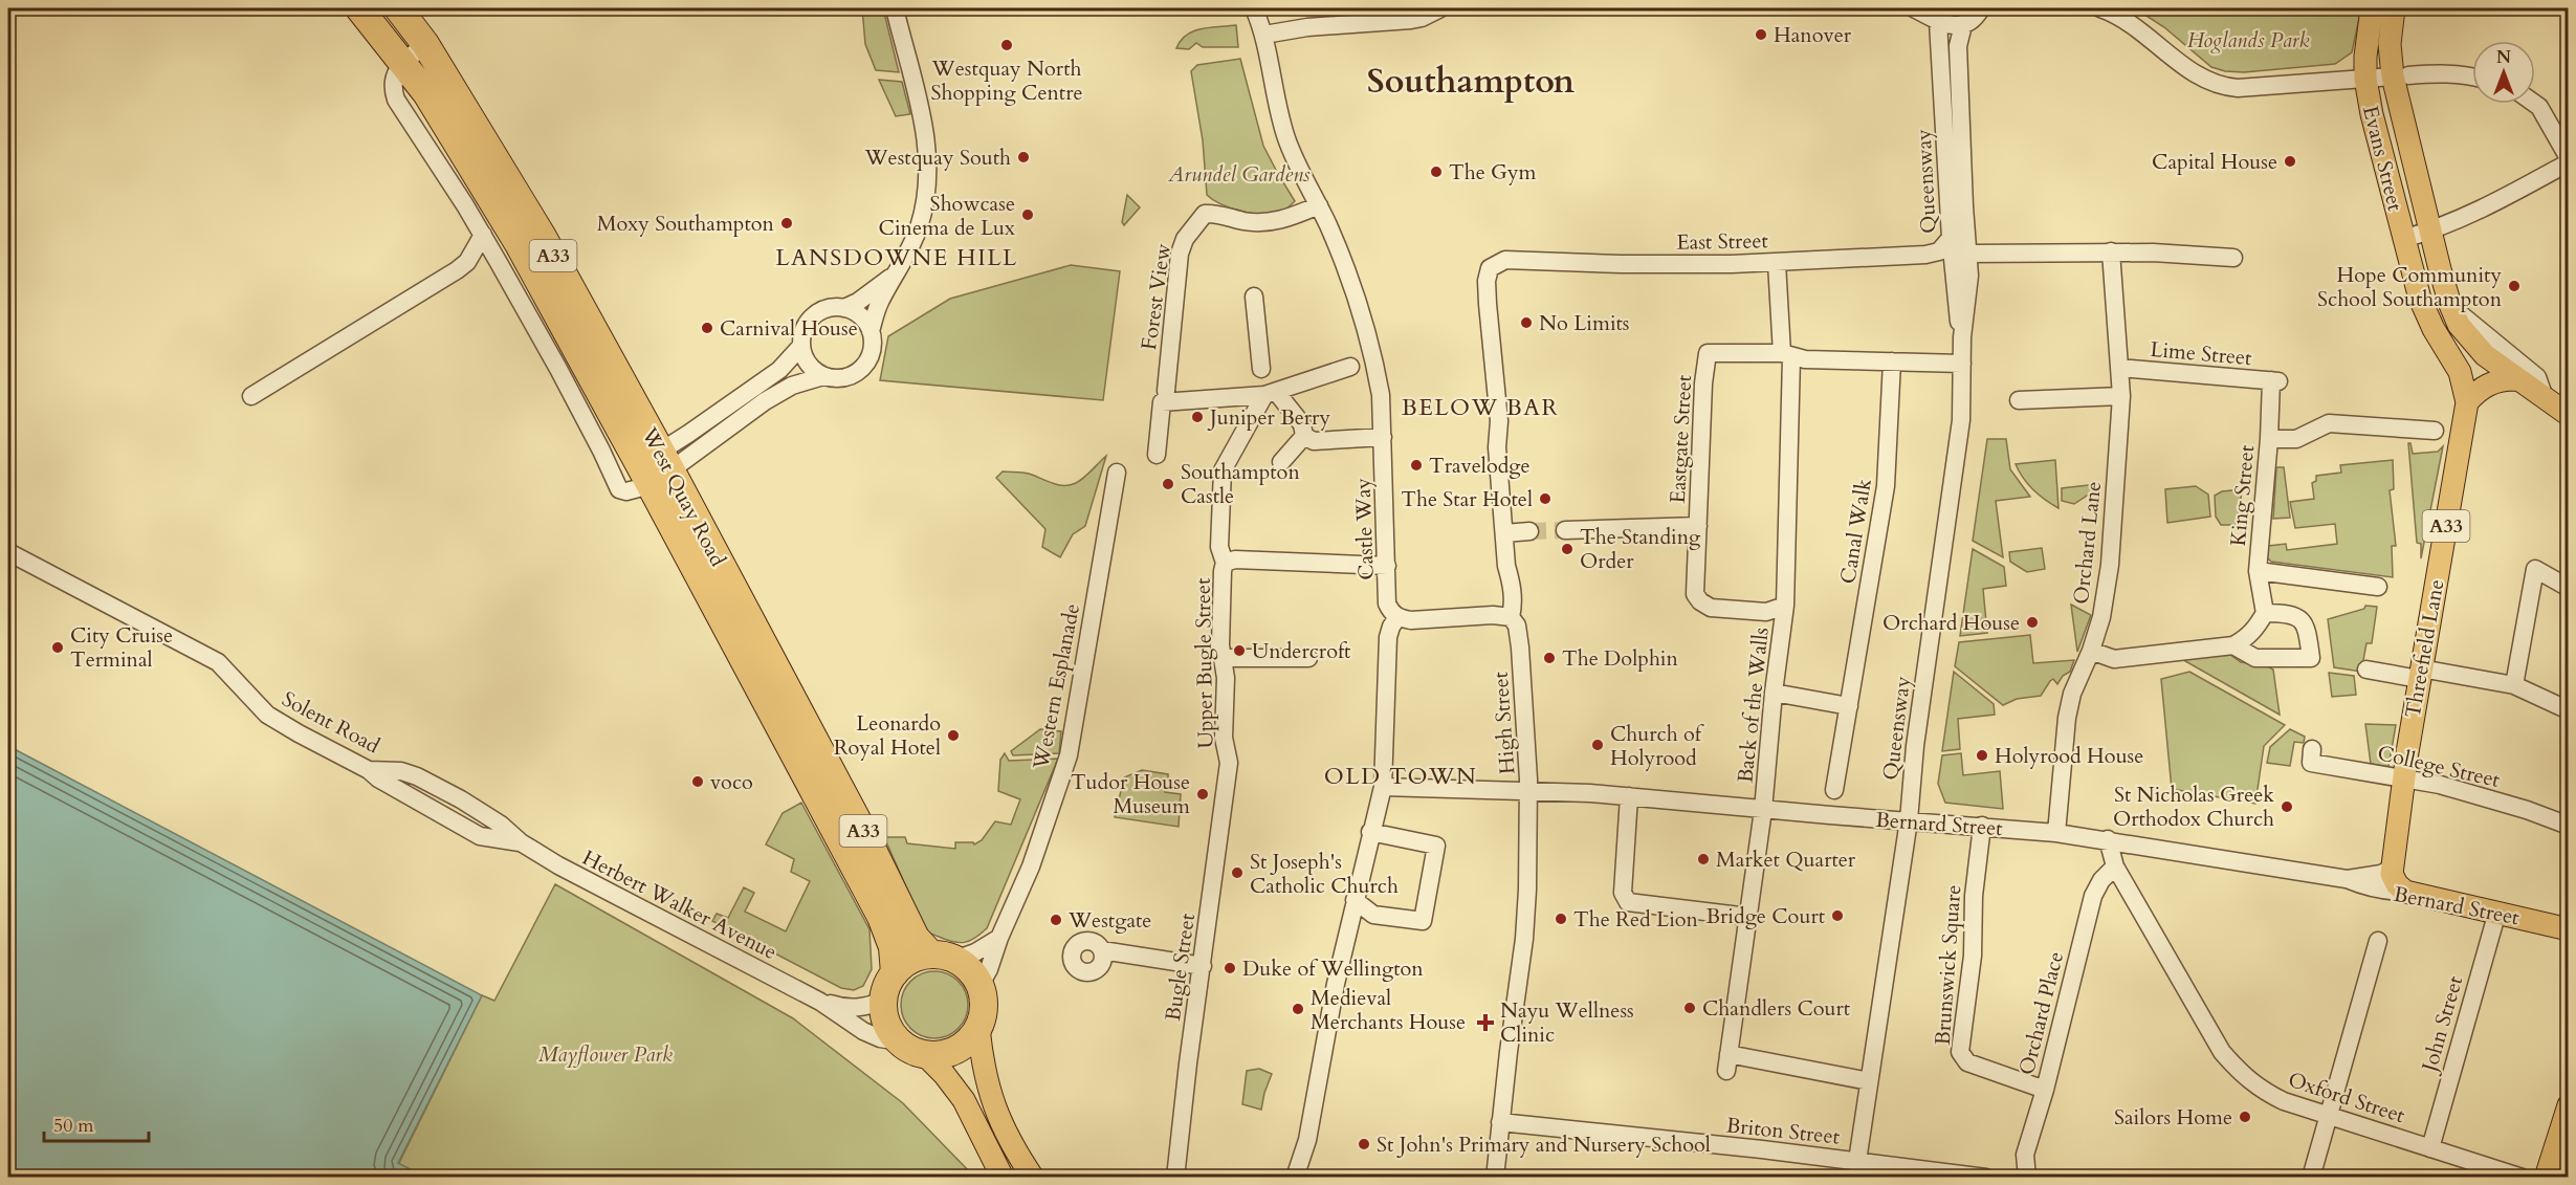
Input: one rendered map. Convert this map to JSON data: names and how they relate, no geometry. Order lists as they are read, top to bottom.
{
  "streets": {
    "highway": ["A33", "West Quay Road"],
    "main road": ["Evans Street", "Threefield Lane", "Bernard Street"],
    "street": [
      "Queensway",
      "East Street",
      "Forest View",
      "Lime Street",
      "Eastgate Street",
      "King Street",
      "Castle Way",
      "Canal Walk",
      "Orchard Lane",
      "Upper Bugle Street",
      "Western Esplanade",
      "Back of the Walls",
      "Solent Road",
      "High Street",
      "College Street",
      "Herbert Walker Avenue",
      "Brunswick Square",
      "Bugle Street",
      "Orchard Place",
      "John Street",
      "Oxford Street",
      "Briton Street"
    ]
  },
  "crossings": [
    ["Evans Street", "A33"],
    ["Queensway", "East Street"],
    ["Queensway", "Back of the Walls"],
    ["Queensway", "Bernard Street"],
    ["Queensway", "Briton Street"],
    ["East Street", "Back of the Walls"],
    ["East Street", "High Street"],
    ["A33", "Threefield Lane"],
    ["Forest View", "Castle Way"],
    ["Lime Street", "King Street"],
    ["Lime Street", "Orchard Lane"],
    ["Eastgate Street", "Back of the Walls"],
    ["West Quay Road", "Western Esplanade"],
    ["West Quay Road", "Herbert Walker Avenue"],
    ["Orchard Lane", "Bernard Street"],
    ["Threefield Lane", "College Street"],
    ["Threefield Lane", "Bernard Street"],
    ["Upper Bugle Street", "Bugle Street"],
    ["Western Esplanade", "Herbert Walker Avenue"],
    ["Back of the Walls", "Bernard Street"],
    ["Solent Road", "Herbert Walker Avenue"],
    ["High Street", "Bernard Street"],
    ["High Street", "Briton Street"],
    ["Bernard Street", "Brunswick Square"],
    ["Bernard Street", "John Street"],
    ["Bernard Street", "Oxford Street"],
    ["Brunswick Square", "Orchard Place"],
    ["Orchard Place", "Oxford Street"],
    ["John Street", "Oxford Street"]
  ],
  "districts": [
    "Southampton",
    "LANSDOWNE HILL",
    "BELOW BAR",
    "OLD TOWN"
  ],
  "parks": ["Hoglands Park", "Arundel Gardens", "Mayflower Park"],
  "places": {
    "other": [
      "Hanover",
      "Westquay North Shopping Centre",
      "Westquay South",
      "Capital House",
      "The Gym",
      "Showcase Cinema de Lux",
      "Moxy Southampton",
      "Hope Community School Southampton",
      "No Limits",
      "Carnival House",
      "Juniper Berry",
      "Travelodge",
      "Southampton Castle",
      "The Star Hotel",
      "The Standing Order",
      "Orchard House",
      "City Cruise Terminal",
      "Undercroft",
      "The Dolphin",
      "Leonardo Royal Hotel",
      "Church of Holyrood",
      "Holyrood House",
      "voco",
      "Tudor House Museum",
      "St Nicholas Greek Orthodox Church",
      "Market Quarter",
      "St Joseph's Catholic Church",
      "Bridge Court",
      "The Red Lion",
      "Westgate",
      "Duke of Wellington",
      "Chandlers Court",
      "Medieval Merchants House",
      "Sailors Home",
      "St John's Primary and Nursery School"
    ],
    "health": ["Nayu Wellness Clinic"]
  },
  "scale_bar": "50 m",
  "north": "top"
}
